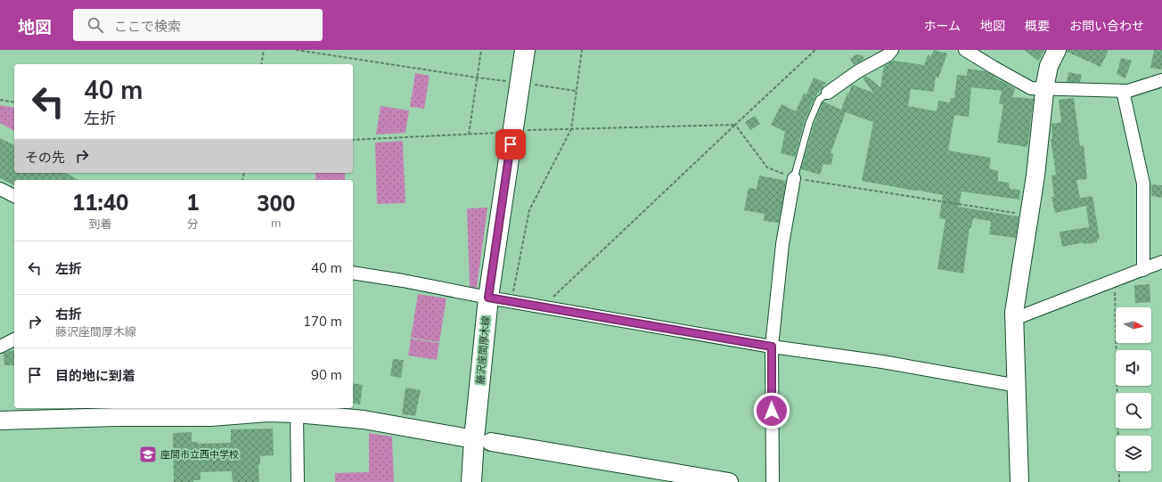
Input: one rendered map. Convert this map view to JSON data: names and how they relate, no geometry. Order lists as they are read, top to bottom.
{
  "streets": {
    "main road": ["藤沢座間厚木線"]
  },
  "places": {
    "school or university": ["座間市立西中学校"]
  },
  "north": "right",
  "page": {
    "header": "地図",
    "search": "ここで検索",
    "nav": [
      "ホーム",
      "地図",
      "概要",
      "お問い合わせ"
    ],
    "turn": ["40 m", "左折"],
    "then": "その先",
    "eta": [
      "11:40",
      "到着",
      "1",
      "分",
      "300",
      "m"
    ],
    "list": [
      {
        "name": "左折",
        "value": "40 m"
      },
      {
        "name": "右折",
        "note": "藤沢座間厚木線",
        "value": "170 m"
      },
      {
        "name": "目的地に到着",
        "value": "90 m"
      }
    ]
  }
}
